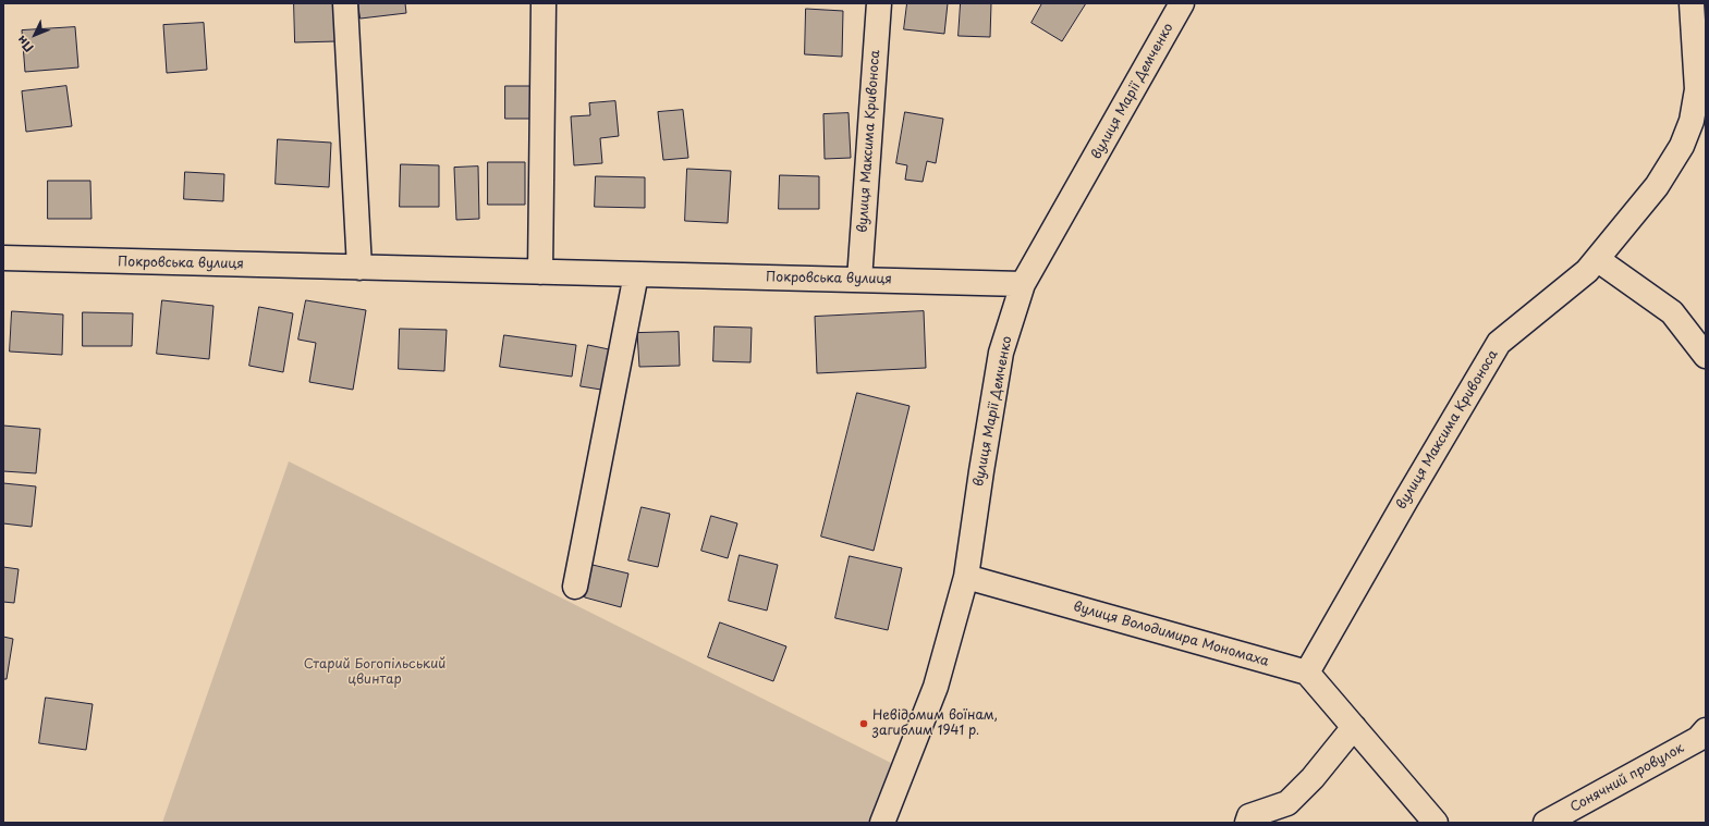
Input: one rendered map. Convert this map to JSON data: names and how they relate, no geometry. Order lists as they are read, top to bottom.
{
  "streets": {
    "street": [
      "вулиця Марії Демченко",
      "вулиця Максима Кривоноса",
      "Покровська вулиця",
      "вулиця Володимира Мономаха",
      "Сонячний провулок"
    ]
  },
  "crossings": [
    ["вулиця Марії Демченко", "Покровська вулиця"],
    ["вулиця Марії Демченко", "вулиця Володимира Мономаха"],
    ["вулиця Максима Кривоноса", "Покровська вулиця"],
    ["вулиця Максима Кривоноса", "вулиця Володимира Мономаха"]
  ],
  "parks": ["Старий Богопільський цвинтар"],
  "places": ["Невідомим воїнам, загиблим 1941 р."],
  "north": "bottom left"
}
